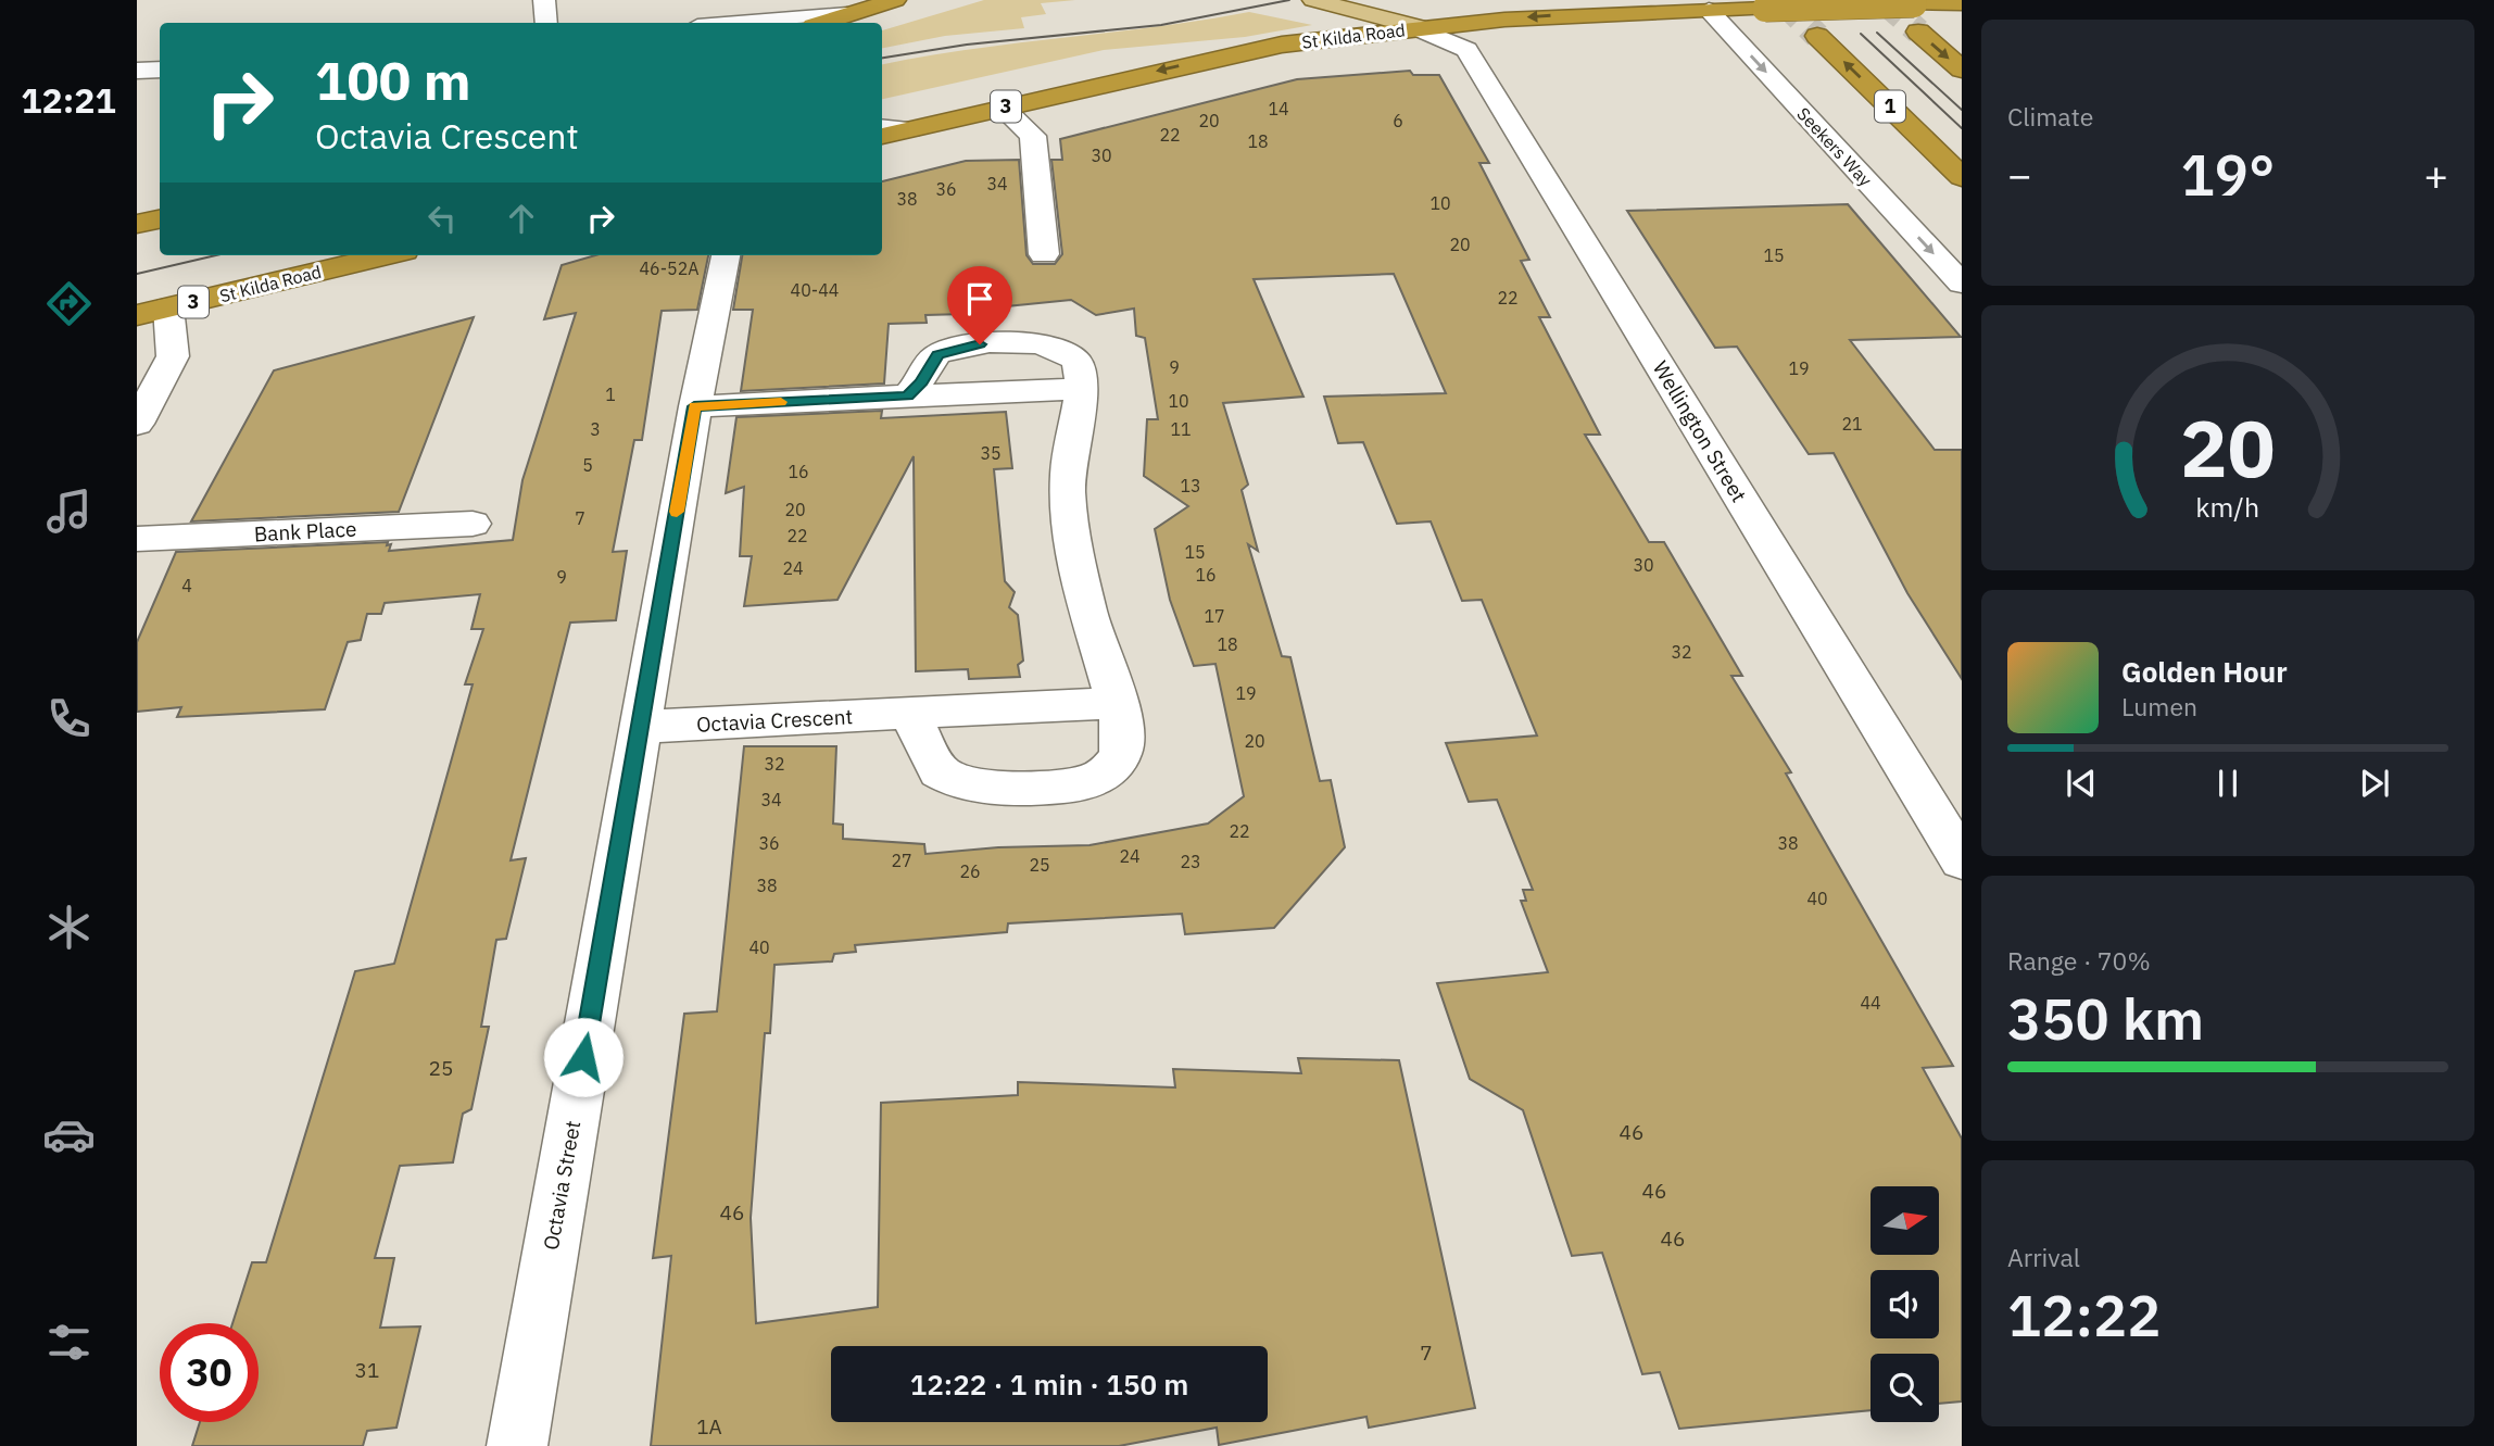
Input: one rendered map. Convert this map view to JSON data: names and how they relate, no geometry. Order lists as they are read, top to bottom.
{
  "streets": {
    "highway": ["St Kilda Road", "3", "1"],
    "street": [
      "Seekers Way",
      "Wellington Street",
      "Bank Place",
      "Octavia Crescent",
      "Octavia Street"
    ]
  },
  "crossings": [
    ["St Kilda Road", "Seekers Way"],
    ["St Kilda Road", "Wellington Street"],
    ["Octavia Crescent", "Octavia Street"]
  ],
  "one_way": ["St Kilda Road", "Seekers Way"],
  "house_numbers": [
    "14",
    "20",
    "6",
    "22",
    "18",
    "30",
    "34",
    "36",
    "38",
    "10",
    "20",
    "15",
    "46-52A",
    "40-44",
    "22",
    "9",
    "19",
    "1",
    "10",
    "21",
    "3",
    "11",
    "35",
    "5",
    "16",
    "13",
    "20",
    "7",
    "22",
    "15",
    "30",
    "24",
    "16",
    "9",
    "4",
    "17",
    "18",
    "32",
    "19",
    "20",
    "32",
    "34",
    "22",
    "36",
    "38",
    "24",
    "27",
    "23",
    "25",
    "26",
    "38",
    "40",
    "40",
    "44",
    "25",
    "46",
    "46",
    "46",
    "46",
    "7",
    "31",
    "1A"
  ],
  "north": "right",
  "page": {
    "tabs": "12:21",
    "tile": [
      "Climate",
      ["Range · 70%", "350 km"],
      ["Arrival", "12:22"]
    ],
    "turn": ["100 m", "Octavia Crescent"],
    "heat": ["−", "19°", "+"],
    "song": ["Golden Hour", "Lumen"],
    "limit": "30",
    "trip": "12:22 · 1 min · 150 m",
    "gauge": ["20", "km/h"]
  }
}
